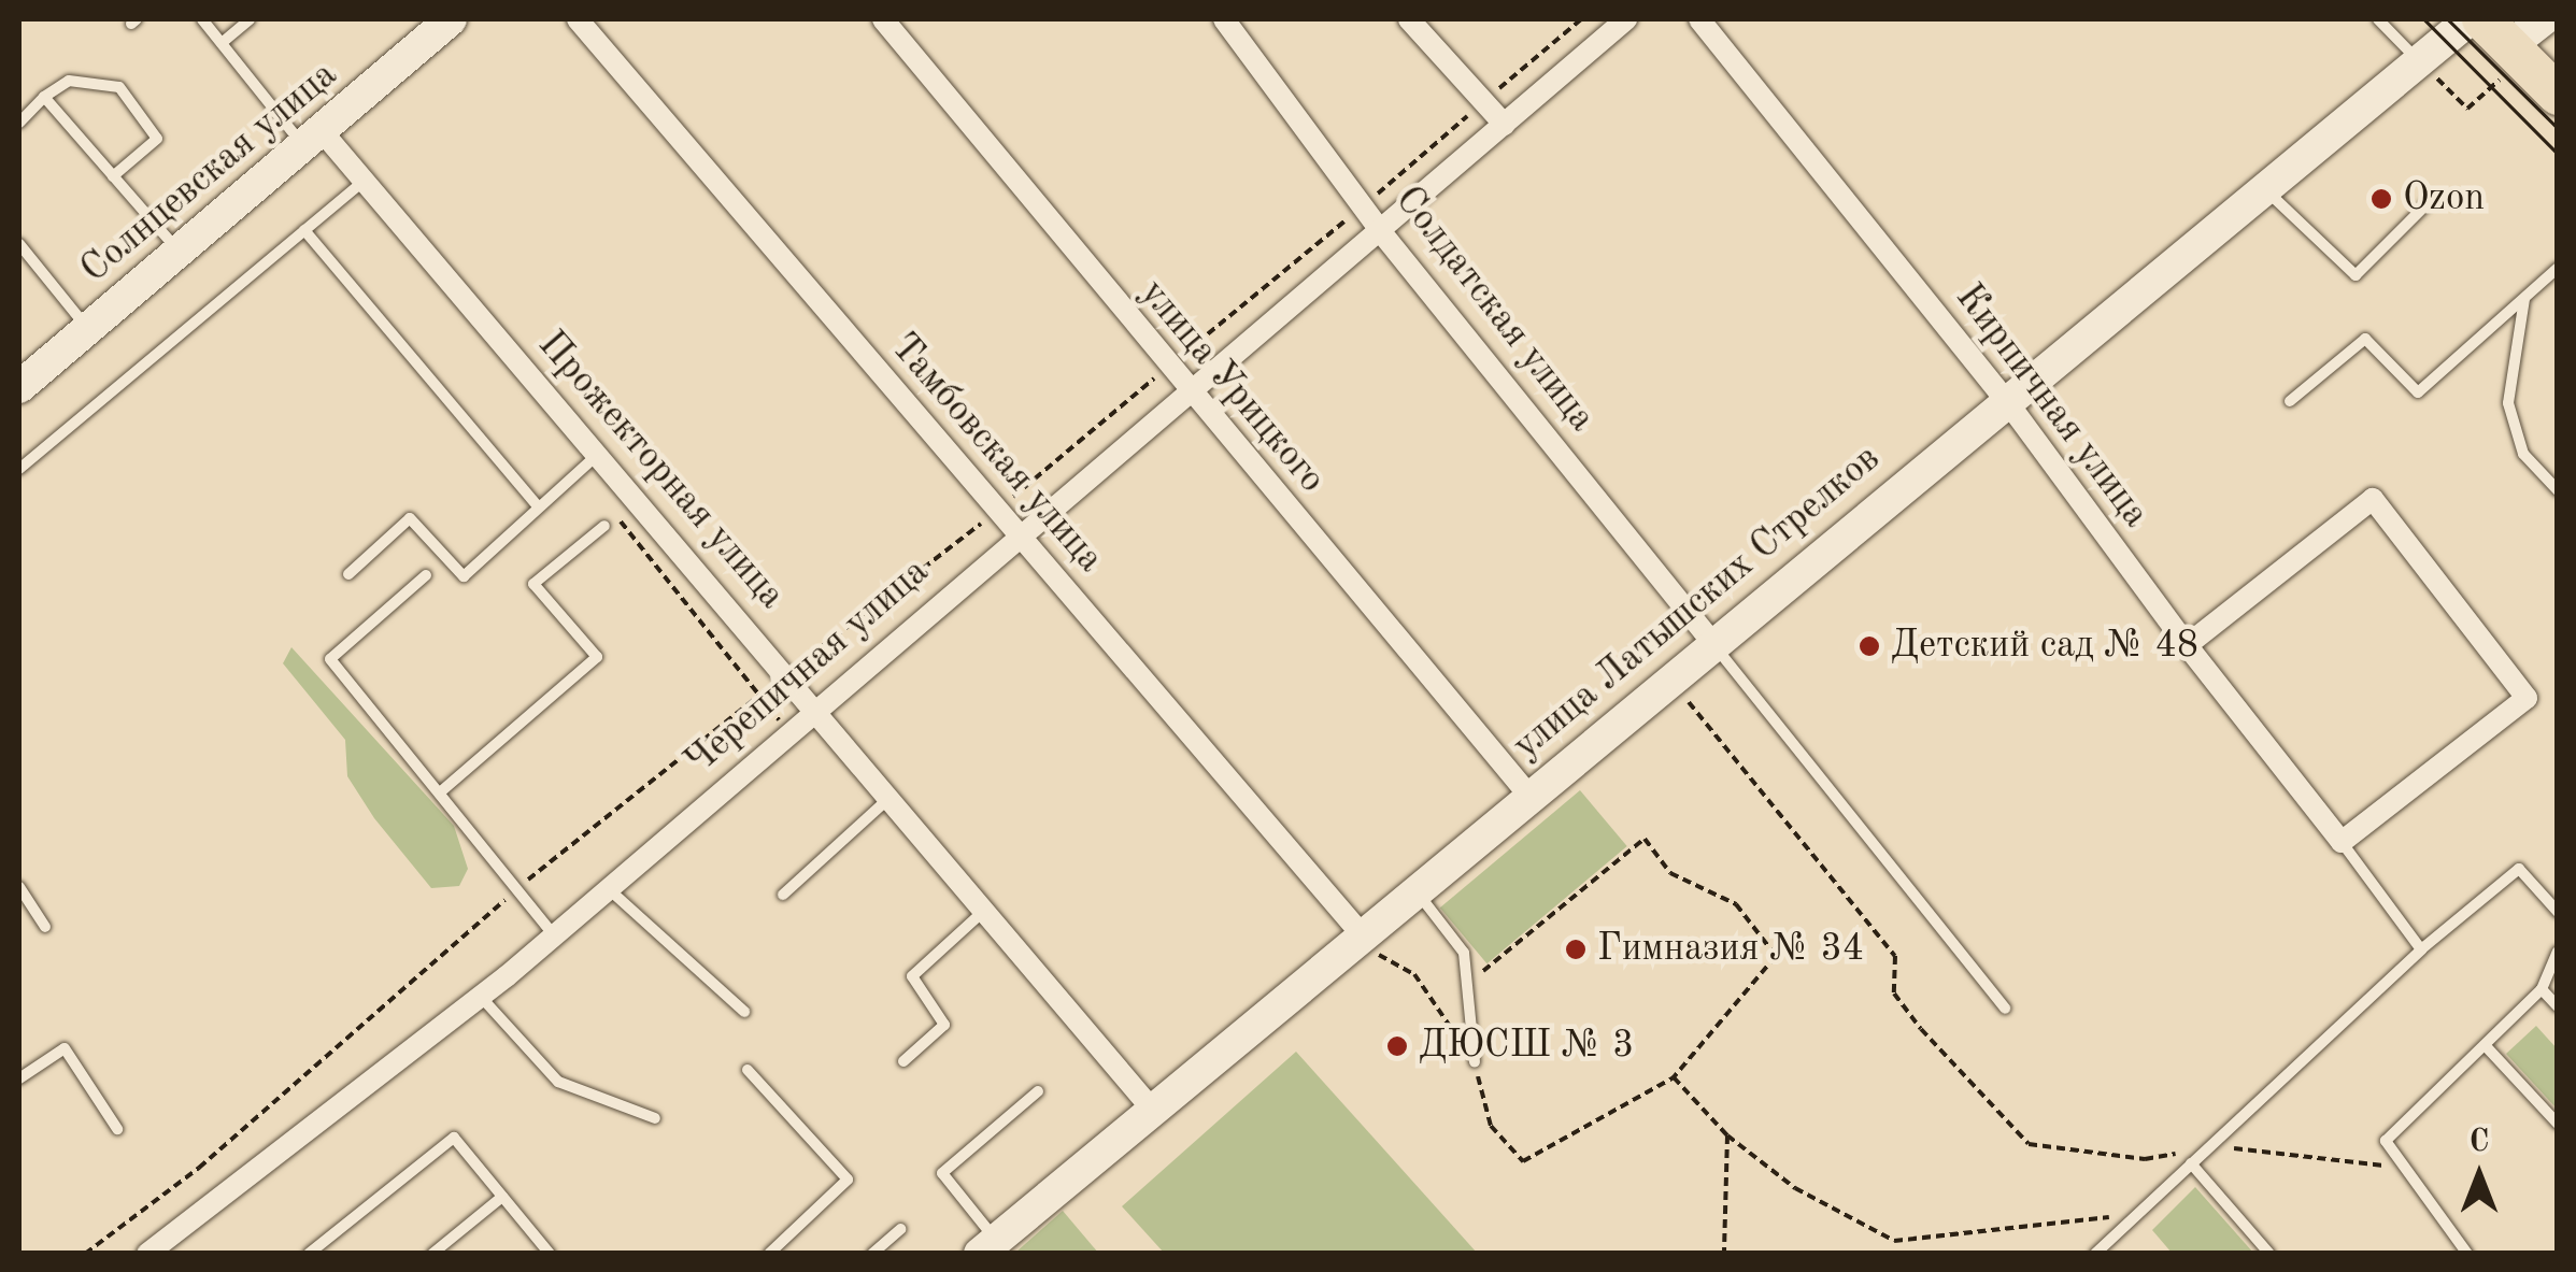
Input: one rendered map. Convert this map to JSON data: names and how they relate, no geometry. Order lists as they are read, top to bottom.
{
  "streets": {
    "street": [
      "Солнцевская улица",
      "Солдатская улица",
      "улица Урицкого",
      "Кирпичная улица",
      "Тамбовская улица",
      "Прожекторная улица",
      "улица Латышских Стрелков",
      "Черепичная улица"
    ]
  },
  "crossings": [
    ["Солнцевская улица", "Прожекторная улица"],
    ["Солдатская улица", "улица Латышских Стрелков"],
    ["Солдатская улица", "Черепичная улица"],
    ["улица Урицкого", "улица Латышских Стрелков"],
    ["улица Урицкого", "Черепичная улица"],
    ["Кирпичная улица", "улица Латышских Стрелков"],
    ["Тамбовская улица", "улица Латышских Стрелков"],
    ["Тамбовская улица", "Черепичная улица"],
    ["Прожекторная улица", "улица Латышских Стрелков"],
    ["Прожекторная улица", "Черепичная улица"]
  ],
  "places": [
    "Ozon",
    "Детский сад № 48",
    "Гимназия № 34",
    "ДЮСШ № 3"
  ],
  "north": "top"
}
